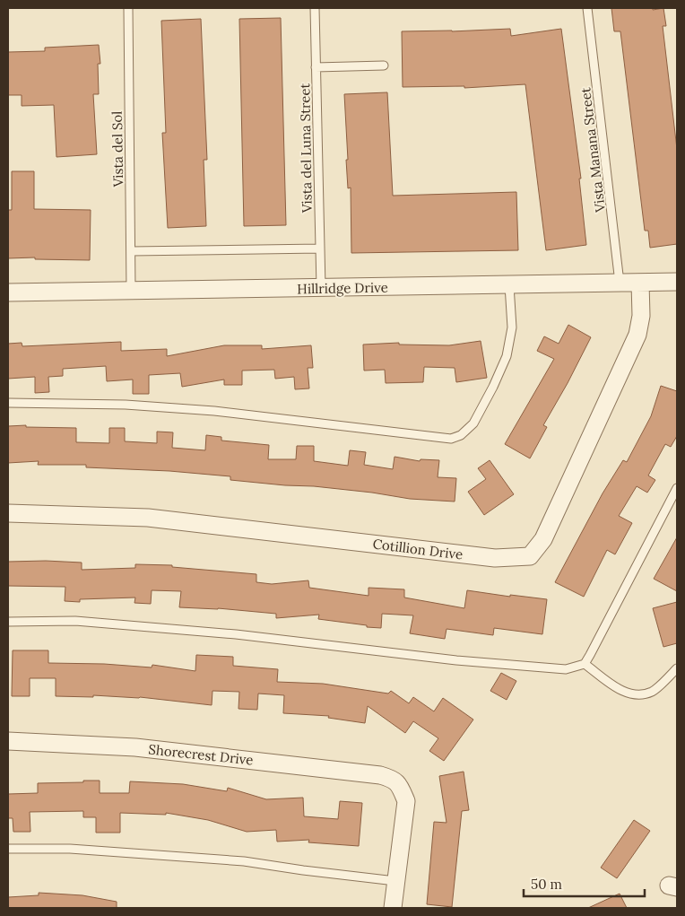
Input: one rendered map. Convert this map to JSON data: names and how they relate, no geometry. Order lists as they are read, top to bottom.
{
  "streets": {
    "street": ["Hillridge Drive", "Cotillion Drive", "Shorecrest Drive"],
    "lane": ["Vista del Luna Street", "Vista del Sol", "Vista Manana Street"]
  },
  "crossings": [
    ["Vista del Luna Street", "Hillridge Drive"],
    ["Vista del Sol", "Hillridge Drive"],
    ["Vista Manana Street", "Hillridge Drive"],
    ["Hillridge Drive", "Cotillion Drive"]
  ],
  "scale_bar": "50 m"
}
